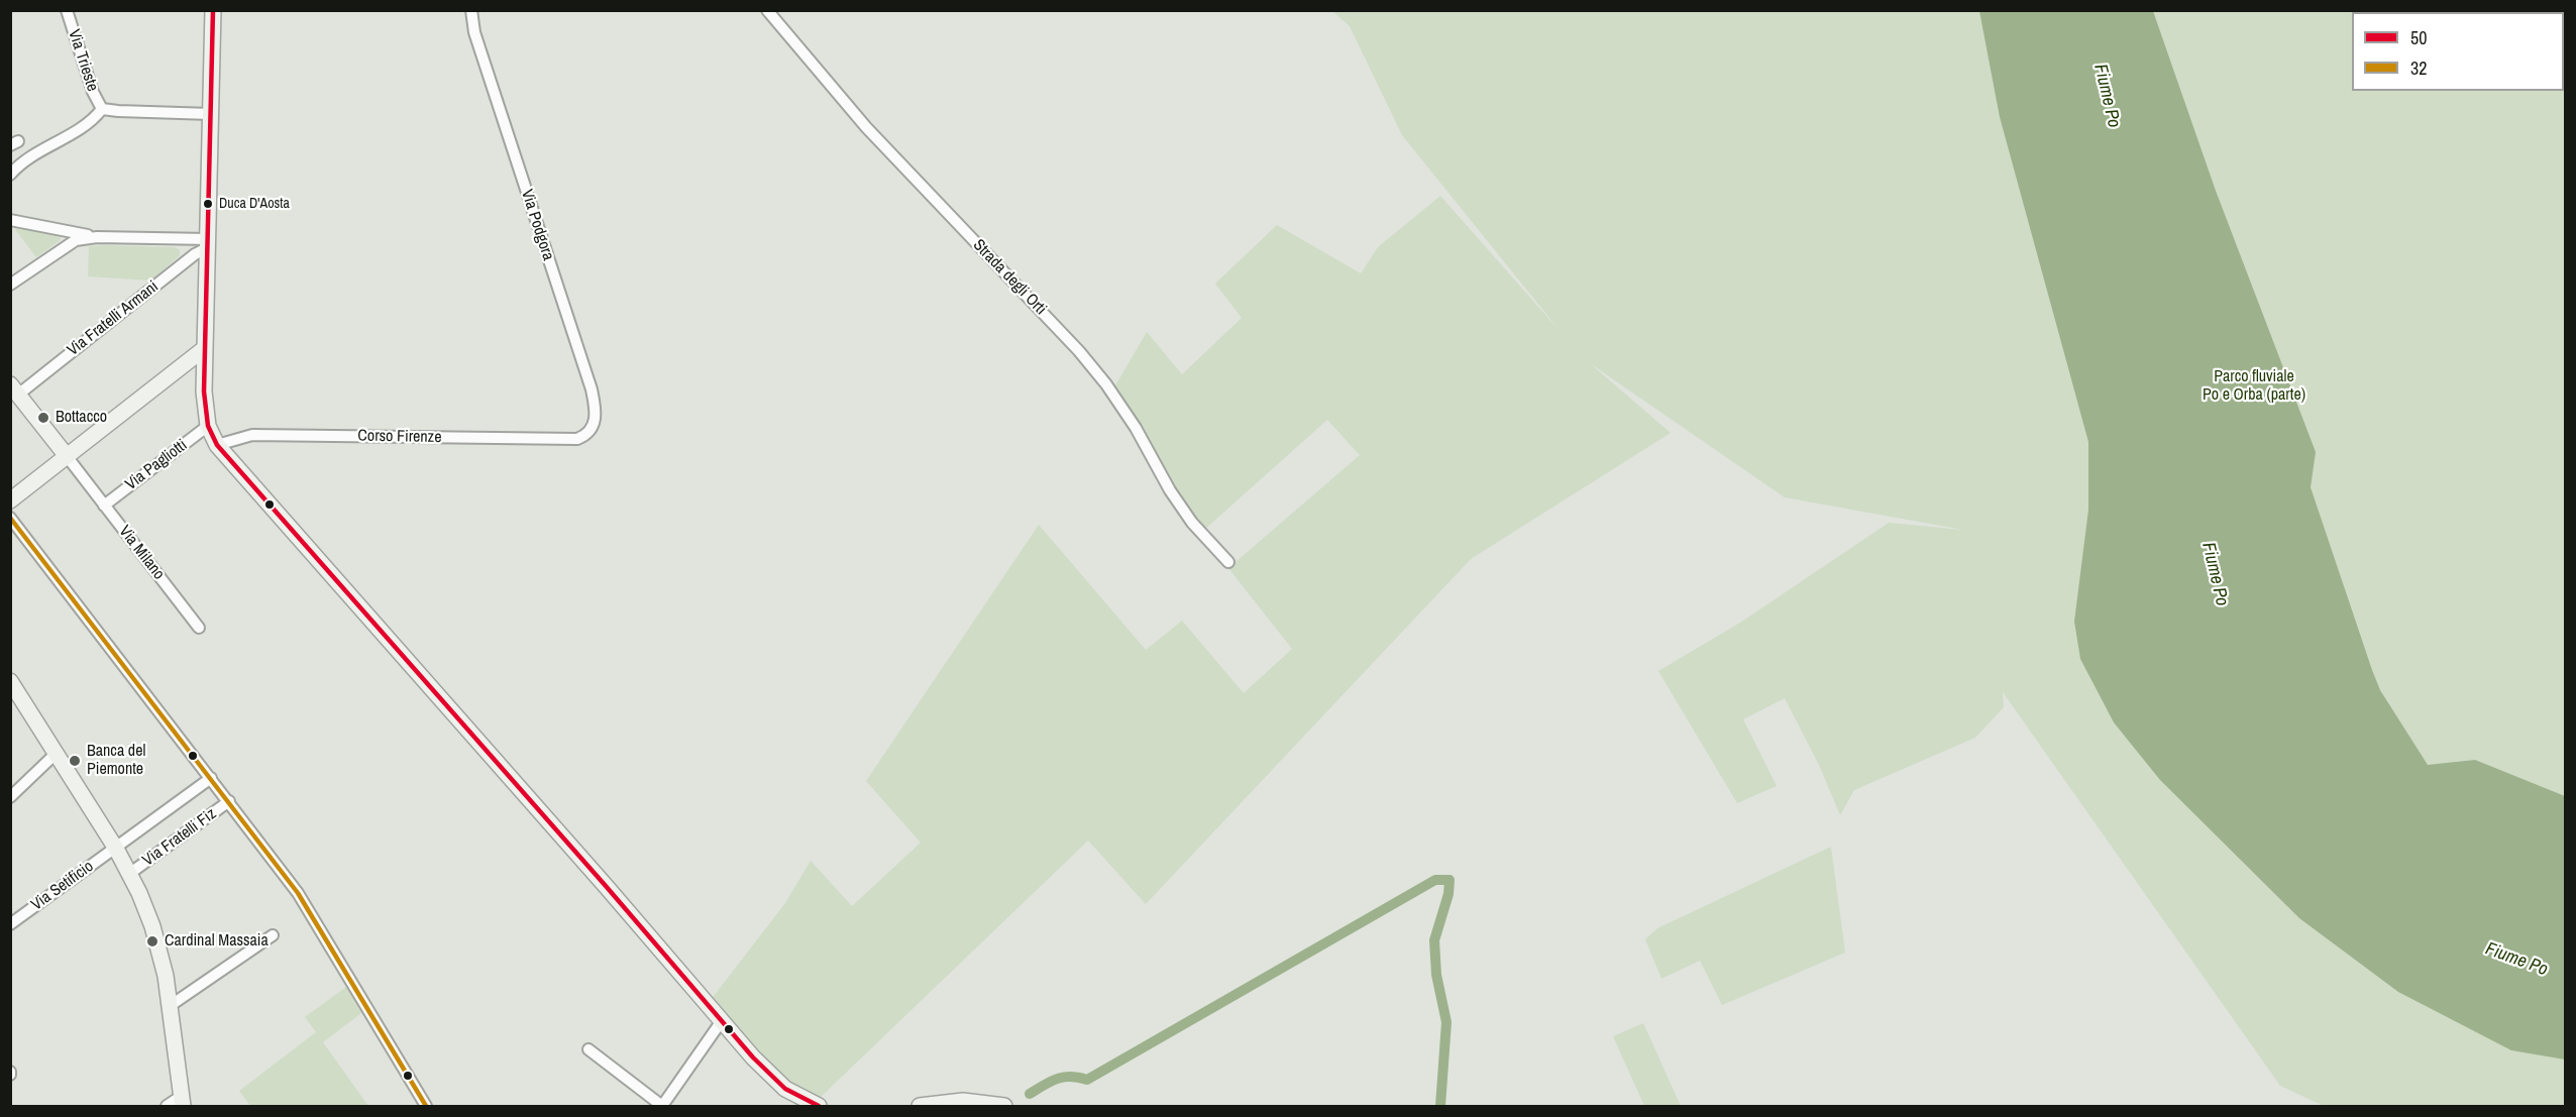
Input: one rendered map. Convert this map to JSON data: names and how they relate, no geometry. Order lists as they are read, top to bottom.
{
  "streets": {
    "street": [
      "Via Trieste",
      "Via Podgora",
      "Strada degli Orti",
      "Via Fratelli Armani",
      "Corso Firenze",
      "Via Pagliotti",
      "Via Milano",
      "Via Fratelli Fiz",
      "Via Setificio"
    ]
  },
  "crossings": [
    ["Via Podgora", "Corso Firenze"],
    ["Via Pagliotti", "Via Milano"]
  ],
  "water": ["Fiume Po"],
  "parks": ["Parco fluviale Po e Orba (parte)"],
  "places": [
    "Duca D'Aosta",
    "Bottacco",
    "Banca del Piemonte",
    "Cardinal Massaia"
  ],
  "lines": ["transit line 50", "transit line 32"],
  "legend": ["50", "32"]
}
